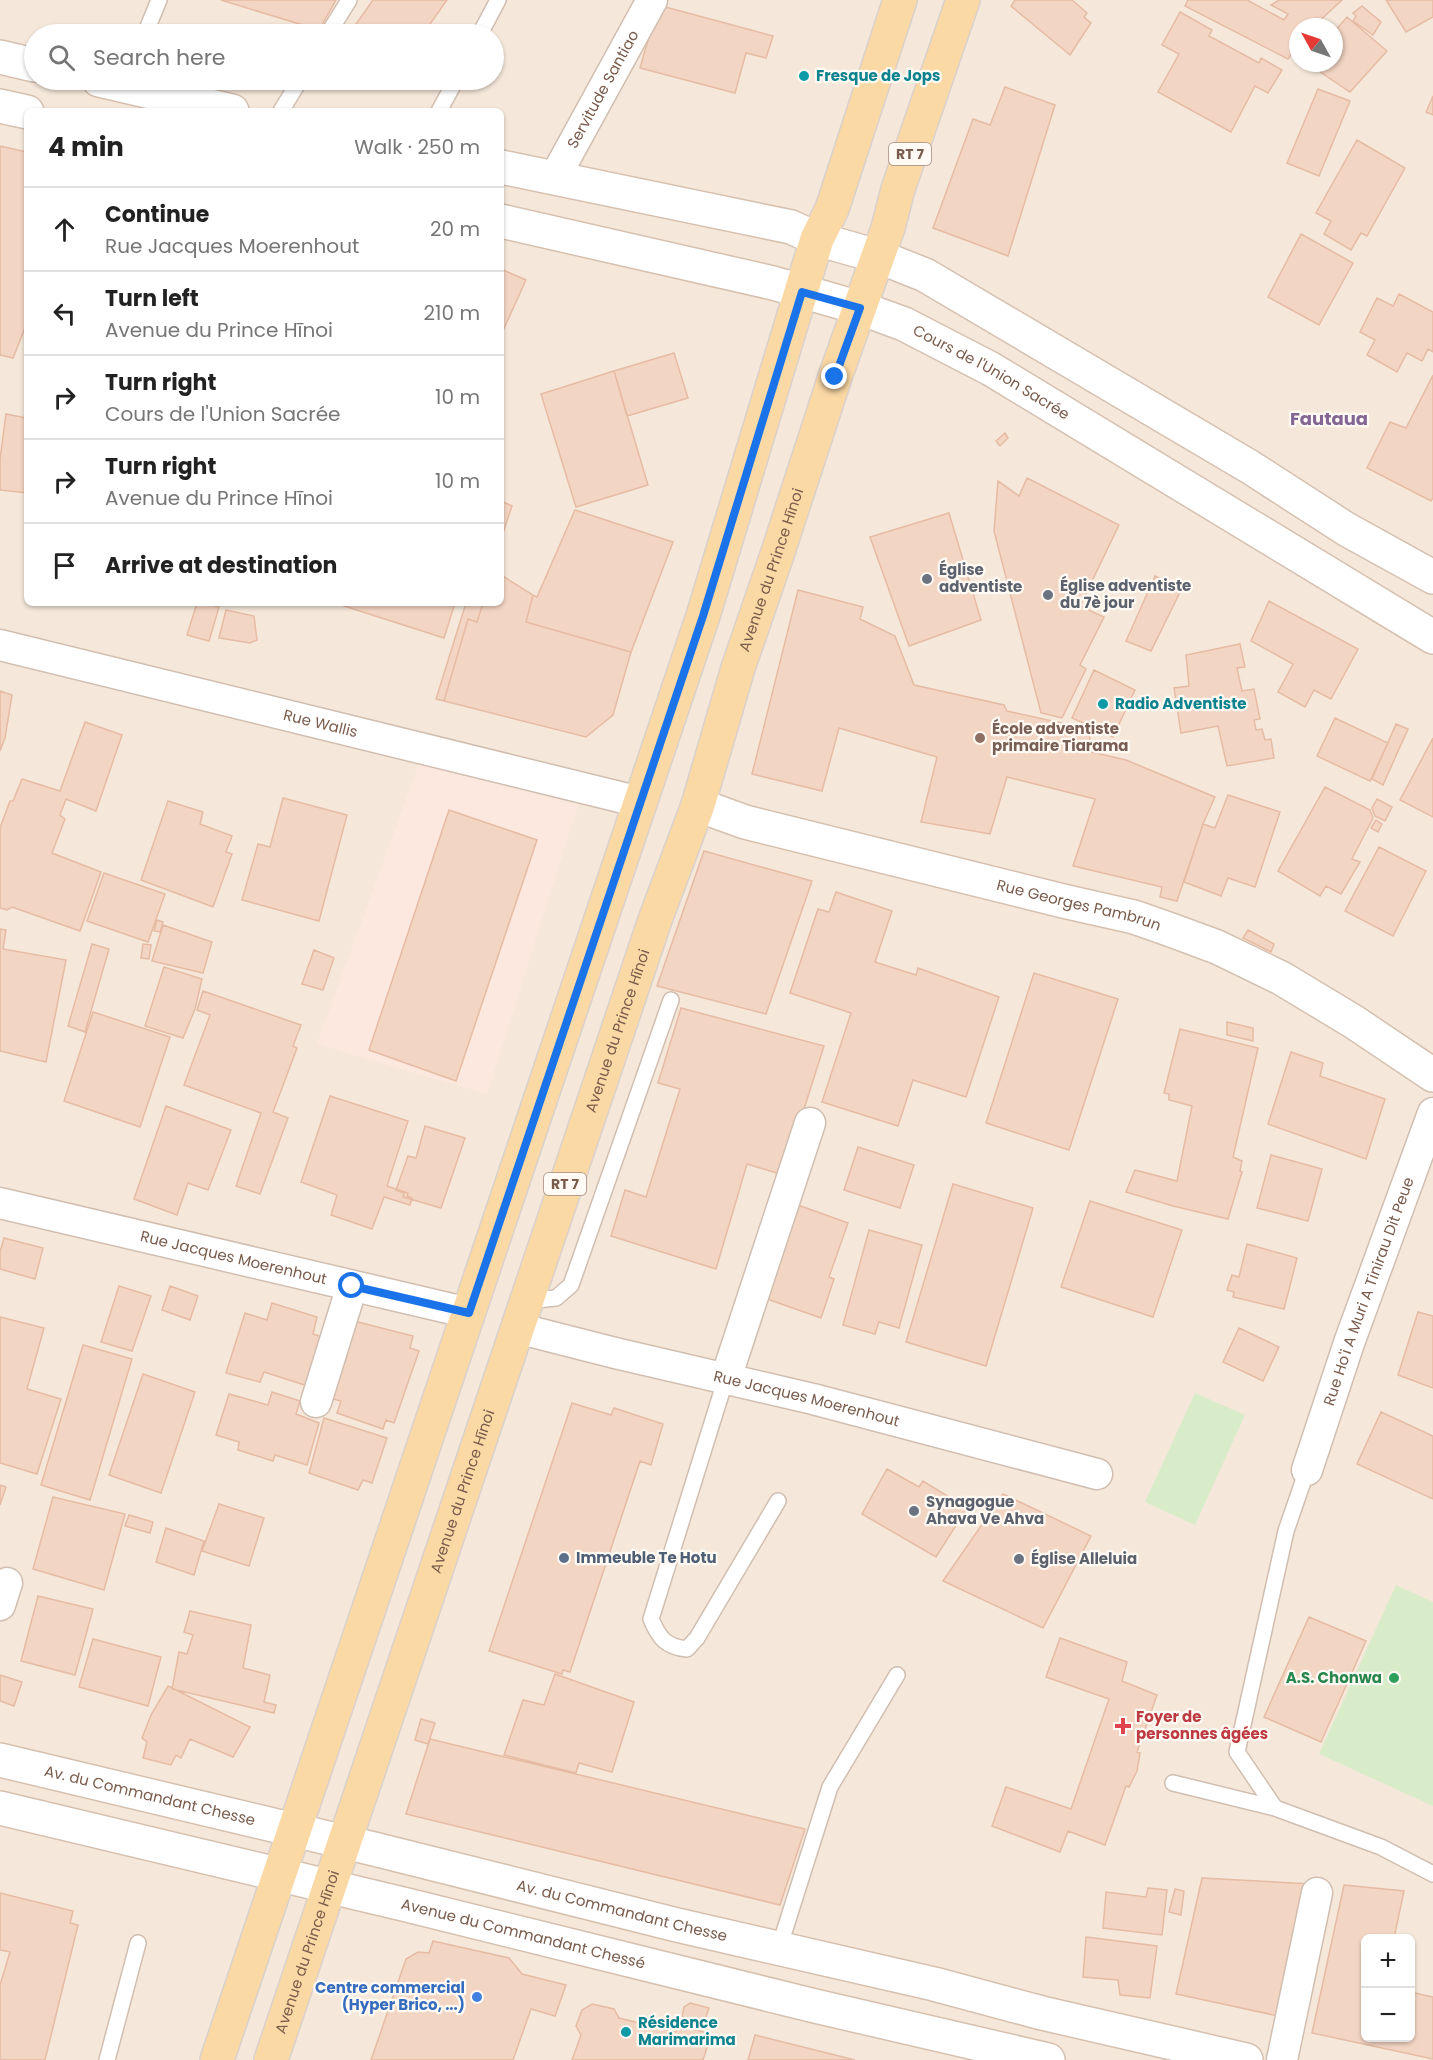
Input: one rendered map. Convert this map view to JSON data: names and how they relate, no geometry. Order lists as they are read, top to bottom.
{
  "streets": {
    "main road": [
      "RT 7",
      "Cours de l'Union Sacrée",
      "Avenue du Prince Hīnoi",
      "Rue Georges Pambrun",
      "Av. du Commandant Chesse",
      "Avenue du Commandant Chessé"
    ],
    "street": [
      "Servitude Santiao",
      "Rue Wallis",
      "Rue Jacques Moerenhout",
      "Rue Ho'i A Muri A Tinirau Dit Peue"
    ]
  },
  "crossings": [
    ["Cours de l'Union Sacrée", "Avenue du Prince Hīnoi"],
    ["Avenue du Prince Hīnoi", "Rue Georges Pambrun"],
    ["Avenue du Prince Hīnoi", "Rue Jacques Moerenhout"],
    ["Avenue du Prince Hīnoi", "Av. du Commandant Chesse"],
    ["Avenue du Prince Hīnoi", "Avenue du Commandant Chessé"]
  ],
  "districts": ["Fautaua"],
  "places": {
    "other": [
      "Fresque de Jops",
      "Église adventiste",
      "Église adventiste du 7è jour",
      "Radio Adventiste",
      "École adventiste primaire Tiarama",
      "Synagogue Ahava Ve Ahva",
      "Immeuble Te Hotu",
      "Église Alleluia",
      "A.S. Chonwa",
      "Centre commercial (Hyper Brico, ...)",
      "Résidence Marimarima"
    ],
    "health": ["Foyer de personnes âgées"]
  },
  "north": "top left",
  "page": {
    "search": "Search here",
    "heading": ["4 min", "Walk · 250 m"],
    "list": [
      ["Continue", "Rue Jacques Moerenhout", "20 m"],
      ["Turn left", "Avenue du Prince Hīnoi", "210 m"],
      ["Turn right", "Cours de l'Union Sacrée", "10 m"],
      ["Turn right", "Avenue du Prince Hīnoi", "10 m"],
      "Arrive at destination"
    ],
    "map_buttons": ["+", "−"]
  }
}
